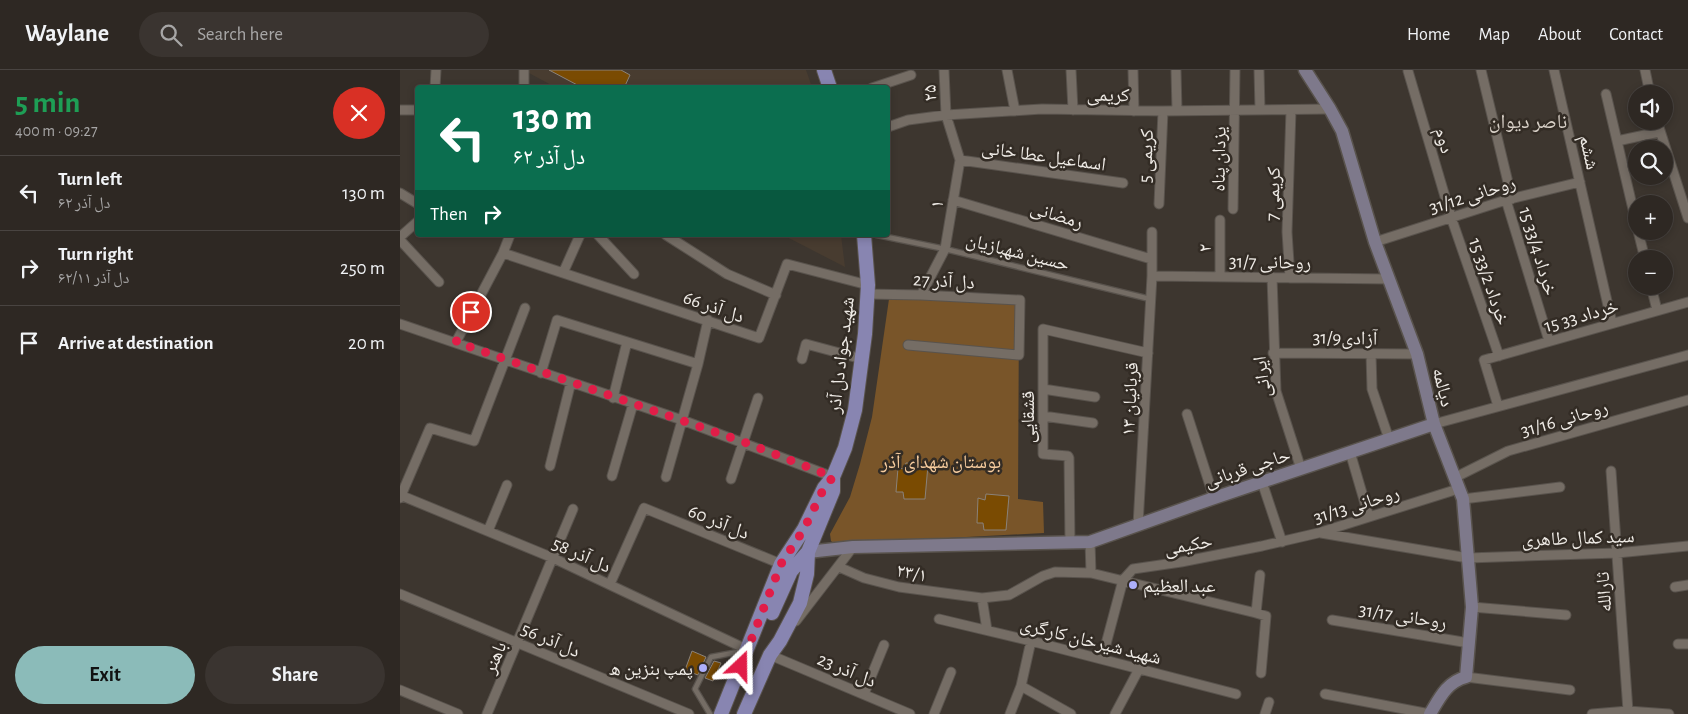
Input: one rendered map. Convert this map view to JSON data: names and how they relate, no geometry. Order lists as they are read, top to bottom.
{
  "streets": {
    "main road": ["شهید جواد دل آذر", "دیالمه", "حاجی قربانی"],
    "street": [
      "۲۵",
      "کریمی",
      "دوم",
      "ششم",
      "اسماعیل عطا خانی",
      "کریمی 5",
      "یزدان پناه",
      "کریمی 7",
      "روحانی 31/12",
      "۱",
      "رمضانی",
      "۲",
      "15 خرداد 33/4",
      "روحانی 31/7",
      "دل آذر 27",
      "15 خرداد 33/2",
      "دل آذر 66",
      "15 خرداد 33",
      "آزادی31/9",
      "ایرانی",
      "۱۳ قربانیان",
      "قشقایی",
      "روحانی 31/16",
      "روحانی 31/13",
      "دل آذر 60",
      "سید کمال طاهری",
      "حکیمی",
      "دل آذر 58",
      "۲۳/۱",
      "ثارالله",
      "روحانی 31/17",
      "دل آذر 56",
      "شهید شیرخان کارگری",
      "باهنر",
      "دل آذر 23"
    ],
    "lane": ["حسین شهبازیان"]
  },
  "crossings": [
    ["۲۵", "کریمی"],
    ["۲۵", "۱"],
    ["کریمی", "کریمی 5"],
    ["کریمی", "یزدان پناه"],
    ["کریمی", "کریمی 7"],
    ["کریمی", "۱"],
    ["کریمی", "دیالمه"],
    ["دوم", "روحانی 31/12"],
    ["دوم", "15 خرداد 33/2"],
    ["ششم", "روحانی 31/12"],
    ["ششم", "15 خرداد 33"],
    ["اسماعیل عطا خانی", "۱"],
    ["کریمی 7", "روحانی 31/7"],
    ["روحانی 31/12", "15 خرداد 33/4"],
    ["روحانی 31/12", "15 خرداد 33/2"],
    ["روحانی 31/12", "دیالمه"],
    ["۱", "رمضانی"],
    ["۱", "حسین شهبازیان"],
    ["۱", "دل آذر 27"],
    ["رمضانی", "۱۳ قربانیان"],
    ["۲", "روحانی 31/7"],
    ["حسین شهبازیان", "۱۳ قربانیان"],
    ["15 خرداد 33/4", "15 خرداد 33"],
    ["روحانی 31/7", "ایرانی"],
    ["روحانی 31/7", "دیالمه"],
    ["روحانی 31/7", "۱۳ قربانیان"],
    ["دل آذر 27", "دل آذر 66"],
    ["دل آذر 27", "شهید جواد دل آذر"],
    ["15 خرداد 33/2", "15 خرداد 33"],
    ["دل آذر 66", "شهید جواد دل آذر"],
    ["15 خرداد 33", "حاجی قربانی"],
    ["آزادی31/9", "ایرانی"],
    ["آزادی31/9", "دیالمه"],
    ["ایرانی", "حاجی قربانی"],
    ["دیالمه", "روحانی 31/16"],
    ["دیالمه", "حاجی قربانی"],
    ["دیالمه", "روحانی 31/13"],
    ["دیالمه", "سید کمال طاهری"],
    ["دیالمه", "روحانی 31/17"],
    ["۱۳ قربانیان", "قشقایی"],
    ["۱۳ قربانیان", "حاجی قربانی"],
    ["قشقایی", "حاجی قربانی"],
    ["روحانی 31/16", "روحانی 31/13"],
    ["روحانی 31/13", "سید کمال طاهری"],
    ["روحانی 31/13", "حکیمی"],
    ["دل آذر 60", "دل آذر 58"],
    ["سید کمال طاهری", "ثارالله"],
    ["دل آذر 58", "باهنر"],
    ["دل آذر 56", "باهنر"]
  ],
  "districts": ["ناصر دیوان"],
  "parks": ["بوستان شهدای آذر"],
  "places": ["عبد العظيم", "پمپ بنزین ه"],
  "page": {
    "header": "Waylane",
    "search": "Search here",
    "nav": [
      "Home",
      "Map",
      "About",
      "Contact"
    ],
    "heading": ["5 min", "400 m · 09:27"],
    "map_buttons": ["+", "−"],
    "turn": ["130 m", "دل آذر ۶۲"],
    "list": [
      {
        "name": "Turn left",
        "note": "دل آذر ۶۲",
        "value": "130 m"
      },
      {
        "name": "Turn right",
        "note": "دل آذر ۶۲/۱۱",
        "value": "250 m"
      },
      {
        "name": "Arrive at destination",
        "value": "20 m"
      }
    ],
    "then": "Then",
    "buttons": ["Exit", "Share"]
  }
}
